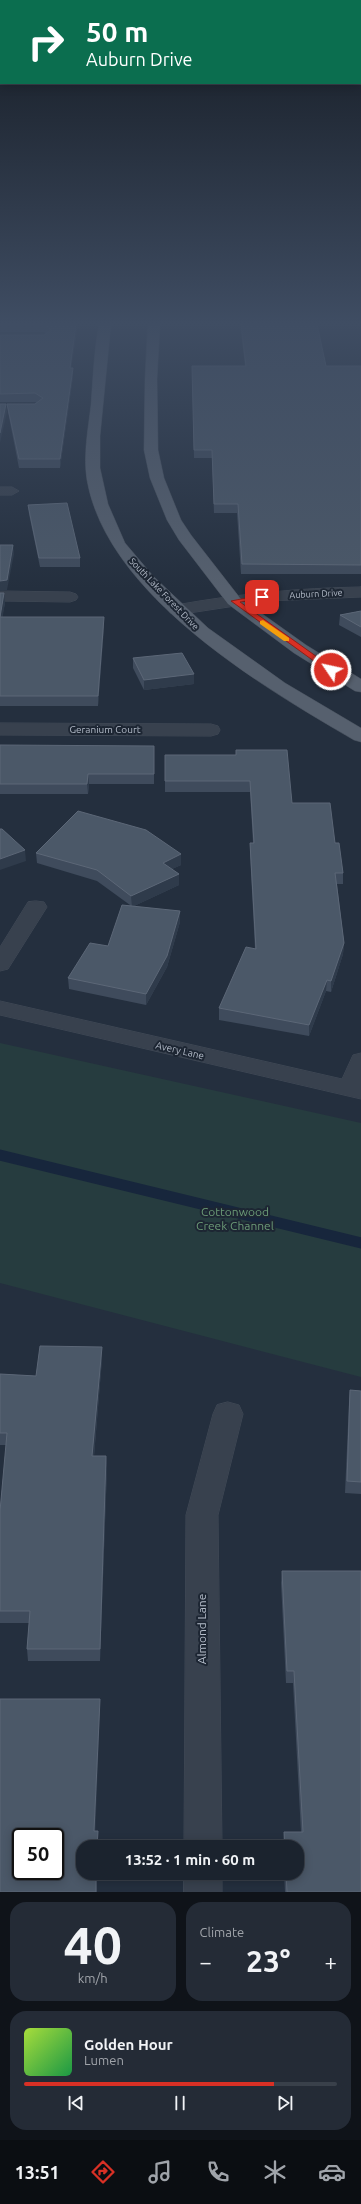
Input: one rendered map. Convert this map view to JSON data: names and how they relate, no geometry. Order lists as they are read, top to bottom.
{
  "streets": {
    "main road": ["South Lake Forest Drive"],
    "street": [
      "Auburn Drive",
      "Geranium Court",
      "Avery Lane",
      "Almond Lane"
    ]
  },
  "crossings": [
    ["South Lake Forest Drive", "Auburn Drive"]
  ],
  "parks": ["Cottonwood Creek Channel"],
  "page": {
    "turn": ["50 m", "Auburn Drive"],
    "limit": "50",
    "trip": "13:52 · 1 min · 60 m",
    "tile": [
      ["40", "km/h"],
      "Climate"
    ],
    "heat": ["−", "23°", "+"],
    "song": ["Golden Hour", "Lumen"],
    "tabs": "13:51"
  }
}
